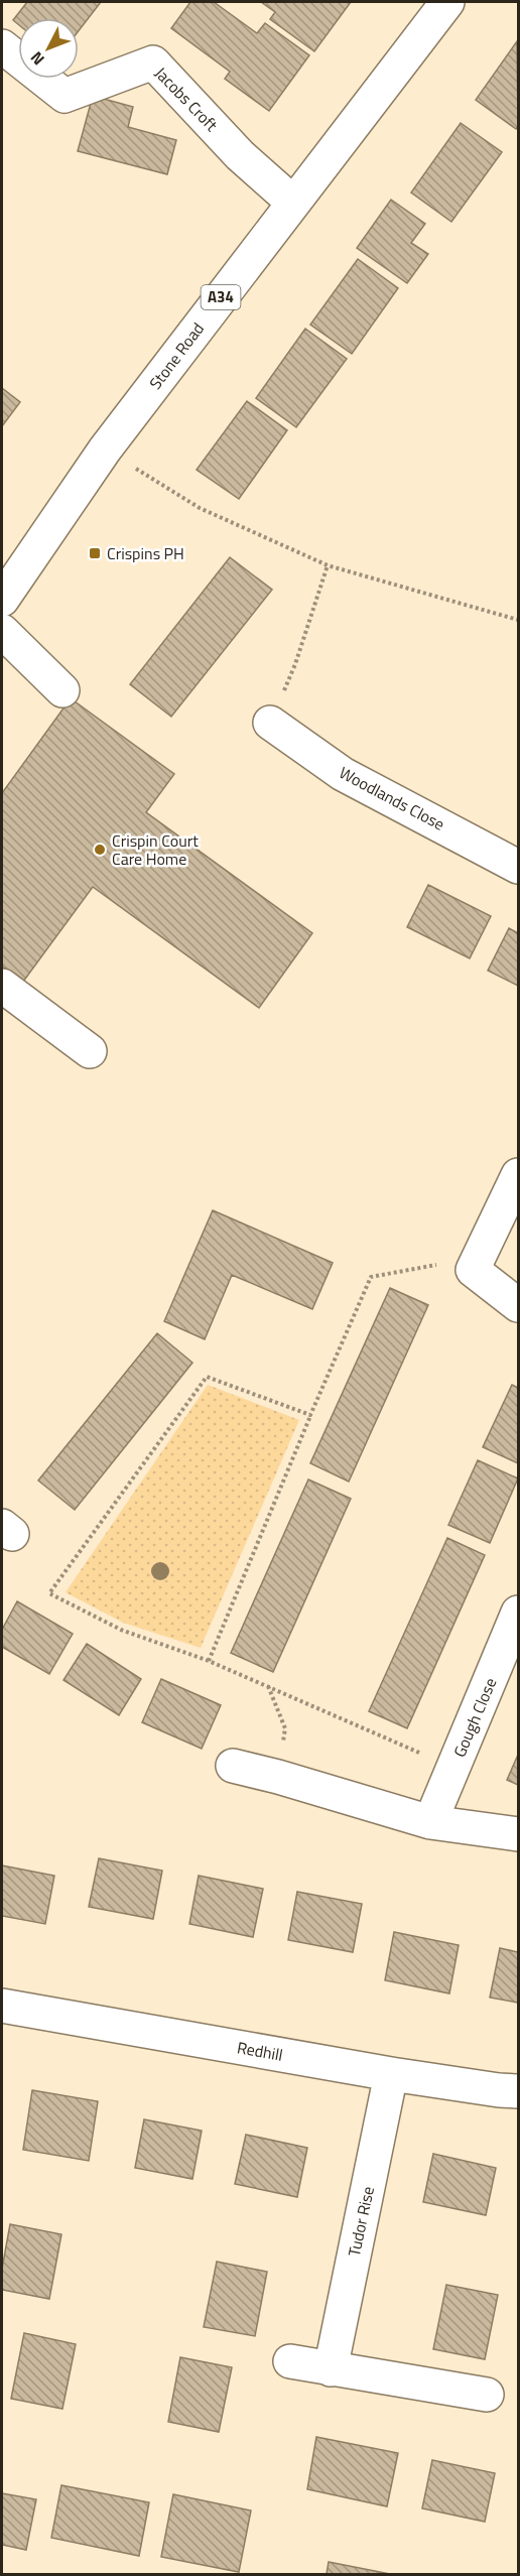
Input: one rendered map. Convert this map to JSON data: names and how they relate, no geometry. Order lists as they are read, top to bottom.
{
  "streets": {
    "main road": [
      "Jacobs Croft",
      "A34",
      "Stone Road",
      "Woodlands Close",
      "Gough Close",
      "Redhill",
      "Tudor Rise"
    ]
  },
  "crossings": [
    ["Jacobs Croft", "Stone Road"],
    ["Redhill", "Tudor Rise"]
  ],
  "places": {
    "transit": ["Crispins PH"],
    "other": ["Crispin Court Care Home"]
  },
  "north": "bottom left"
}
